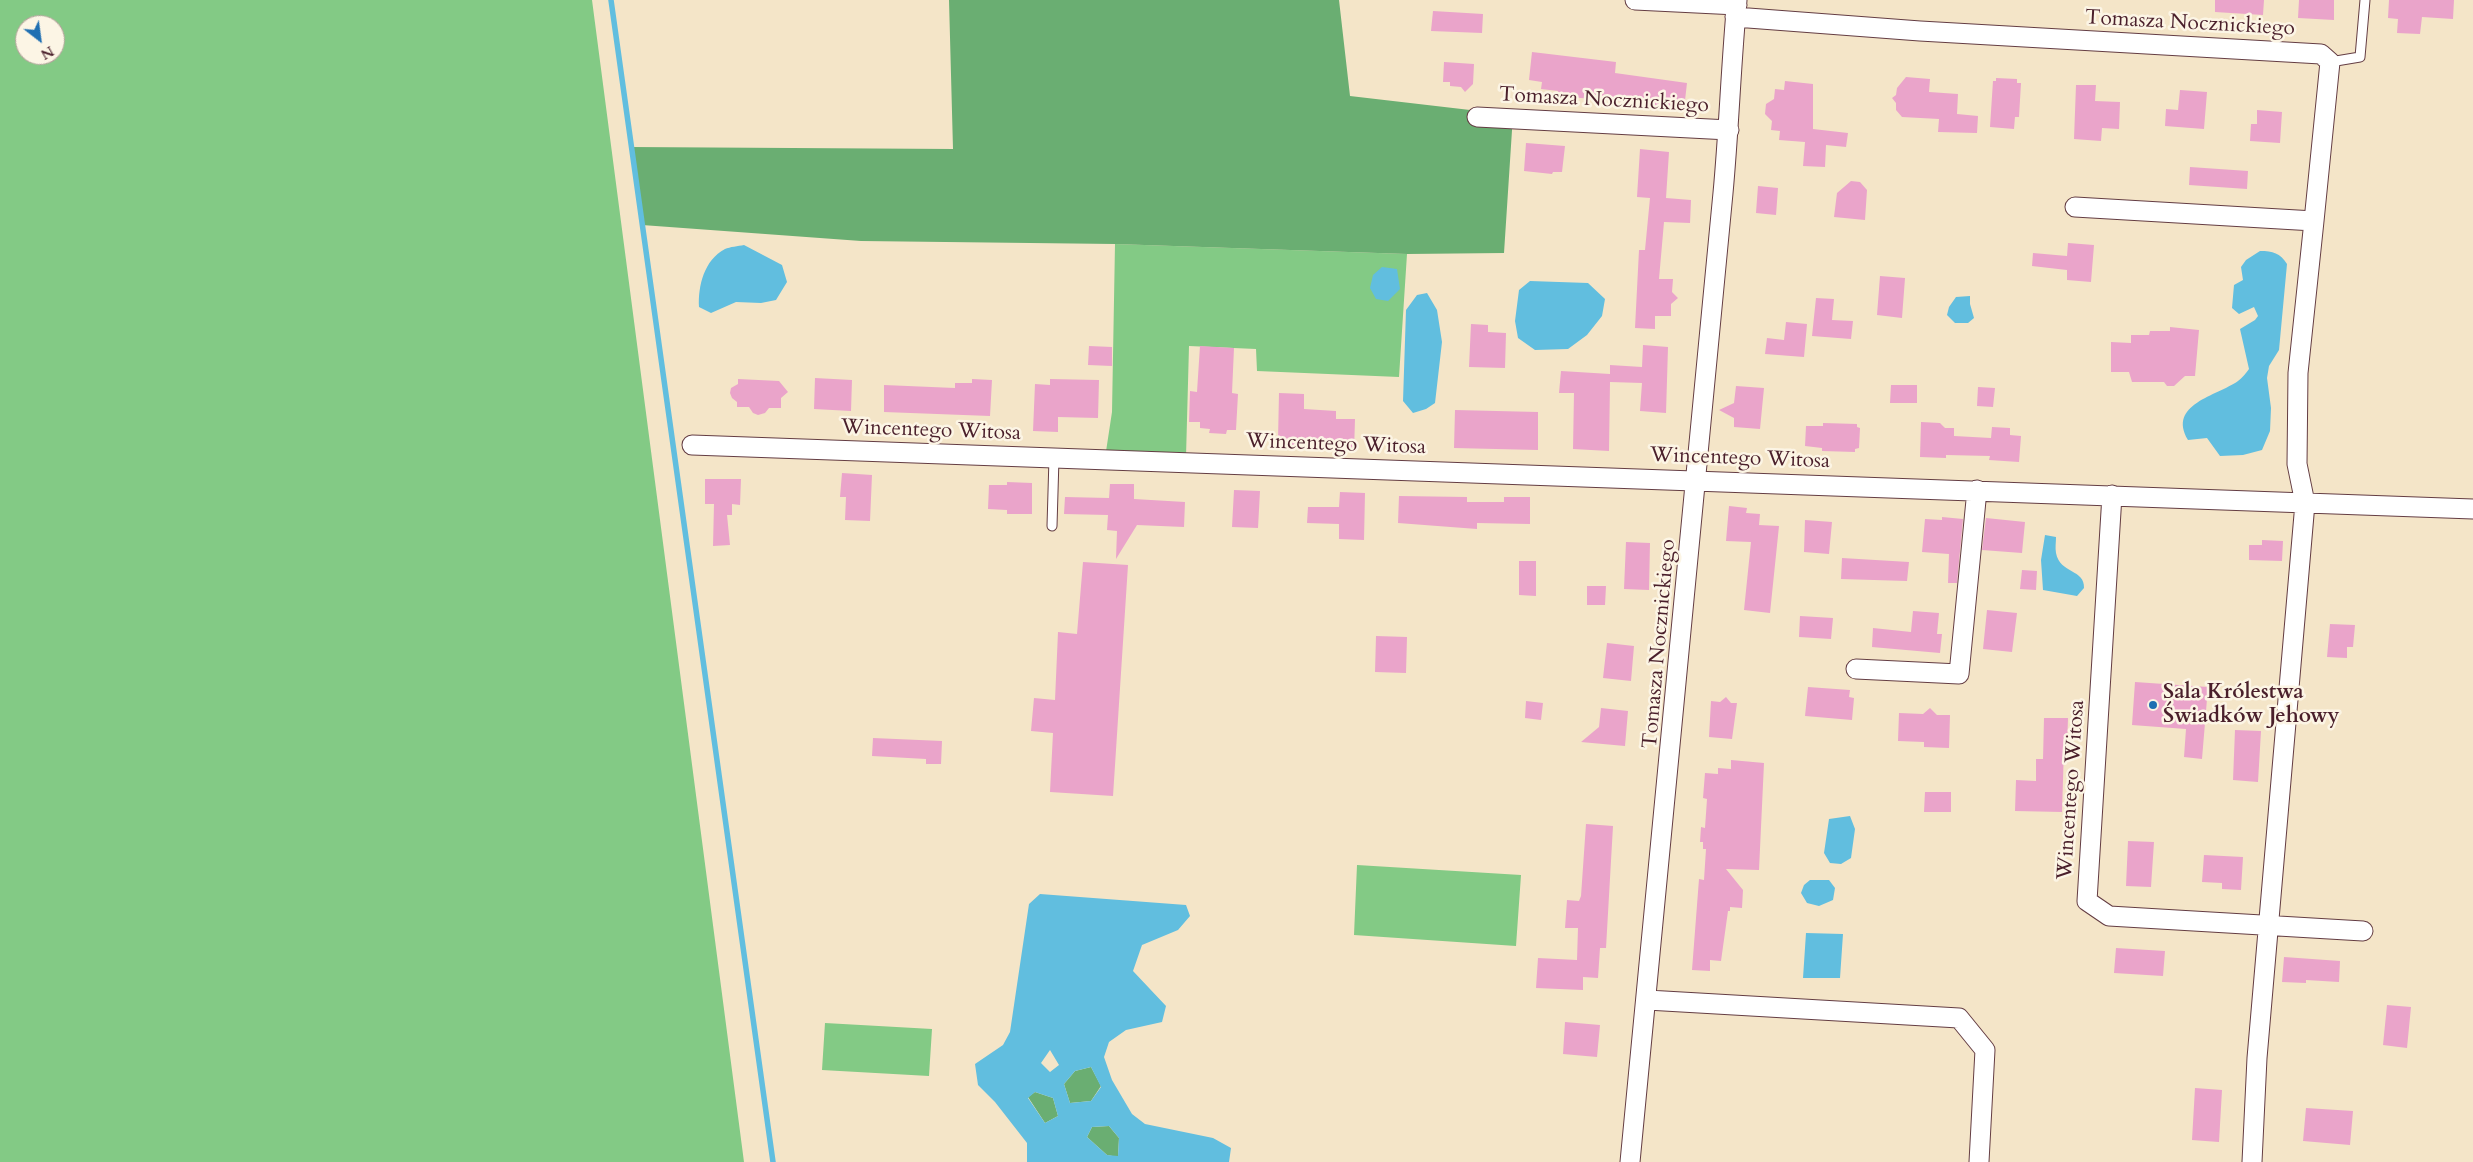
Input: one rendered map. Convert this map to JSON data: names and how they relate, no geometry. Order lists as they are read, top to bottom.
{
  "streets": {
    "street": ["Tomasza Nocznickiego", "Wincentego Witosa"]
  },
  "crossings": [
    ["Tomasza Nocznickiego", "Wincentego Witosa"]
  ],
  "places": ["Sala Królestwa Świadków Jehowy"],
  "north": "bottom right"
}
